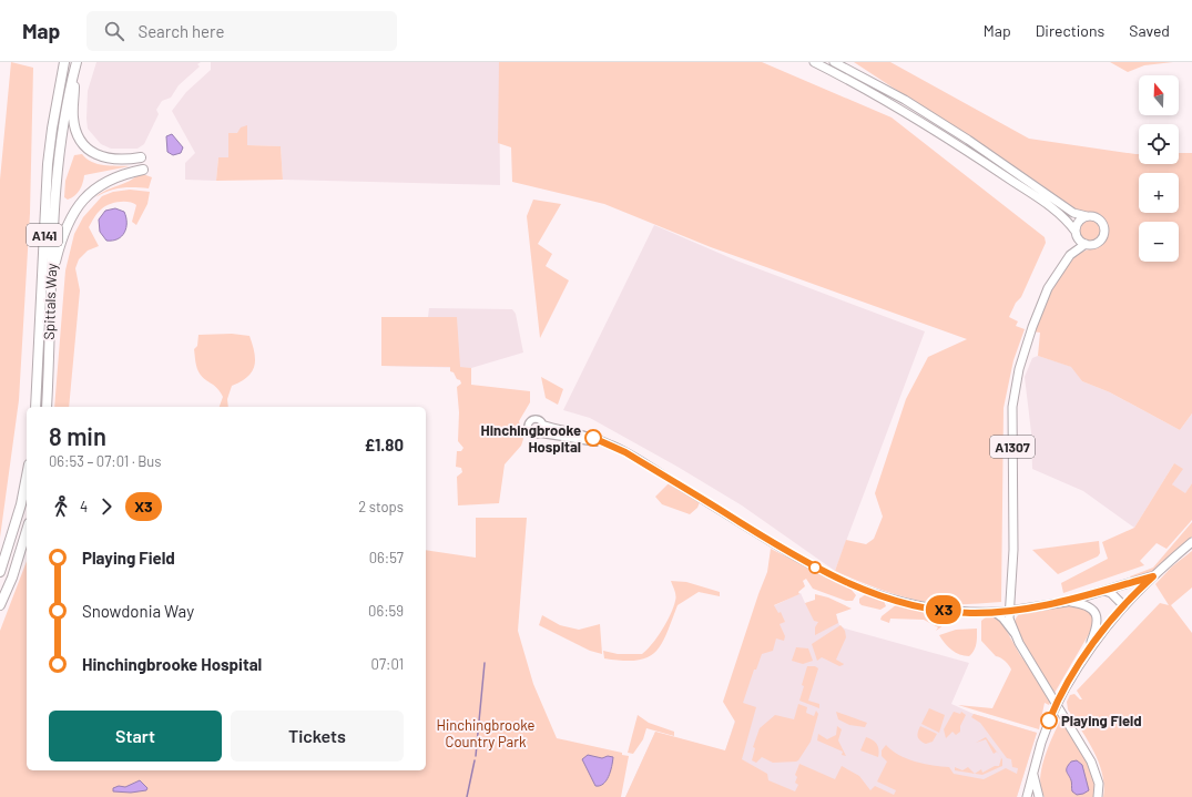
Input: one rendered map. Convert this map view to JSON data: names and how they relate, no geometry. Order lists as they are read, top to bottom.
{
  "streets": {
    "highway": ["A141", "Spittals Way"],
    "main road": ["A1307"]
  },
  "parks": ["Hinchingbrooke Country Park"],
  "places": ["Hinchingbrooke Hospital", "Playing Field"],
  "lines": ["bus line X3"],
  "north": "top",
  "page": {
    "header": "Map",
    "search": "Search here",
    "nav": ["Map", "Directions", "Saved"],
    "on_map": "X3",
    "map_buttons": ["+", "−"],
    "heading": ["8 min", "06:53 – 07:01 · Bus", "£1.80"],
    "legs": ["4", "X3", "2 stops"],
    "list": [
      {
        "name": "Playing Field",
        "value": "06:57"
      },
      {
        "name": "Snowdonia Way",
        "value": "06:59"
      },
      {
        "name": "Hinchingbrooke Hospital",
        "value": "07:01"
      }
    ],
    "buttons": ["Start", "Tickets"]
  }
}
